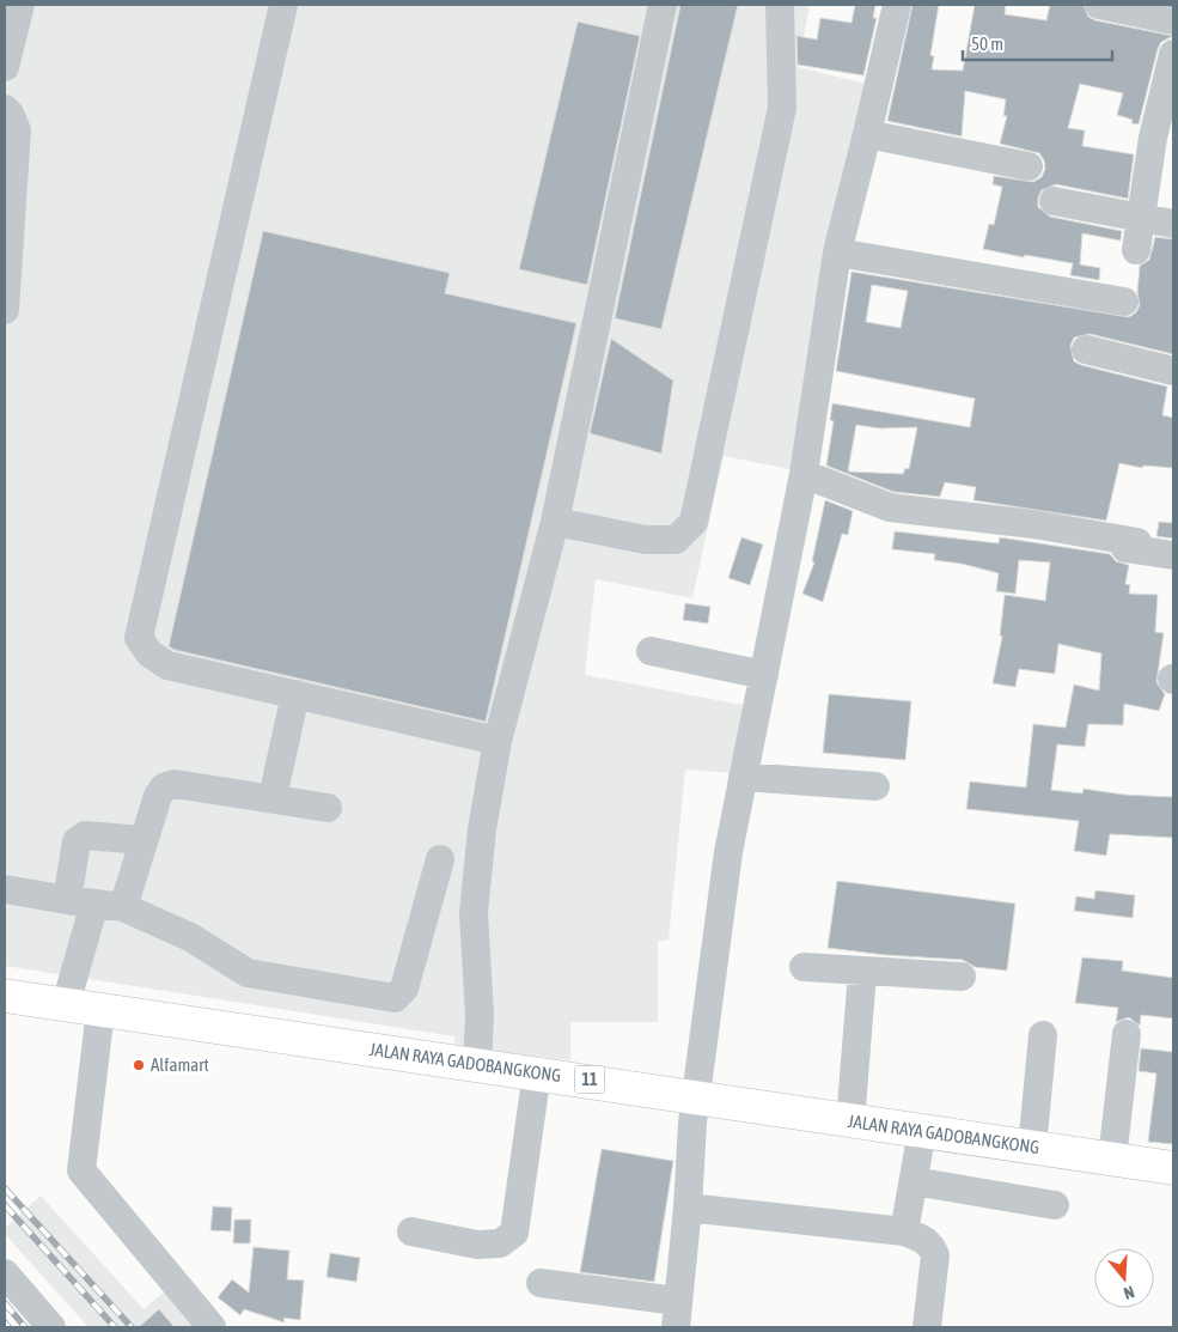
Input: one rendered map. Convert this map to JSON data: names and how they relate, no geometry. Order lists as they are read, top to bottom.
{
  "streets": {
    "highway": ["JALAN RAYA GADOBANGKONG", "11"]
  },
  "places": ["Alfamart"],
  "scale_bar": "50 m",
  "north": "bottom"
}
